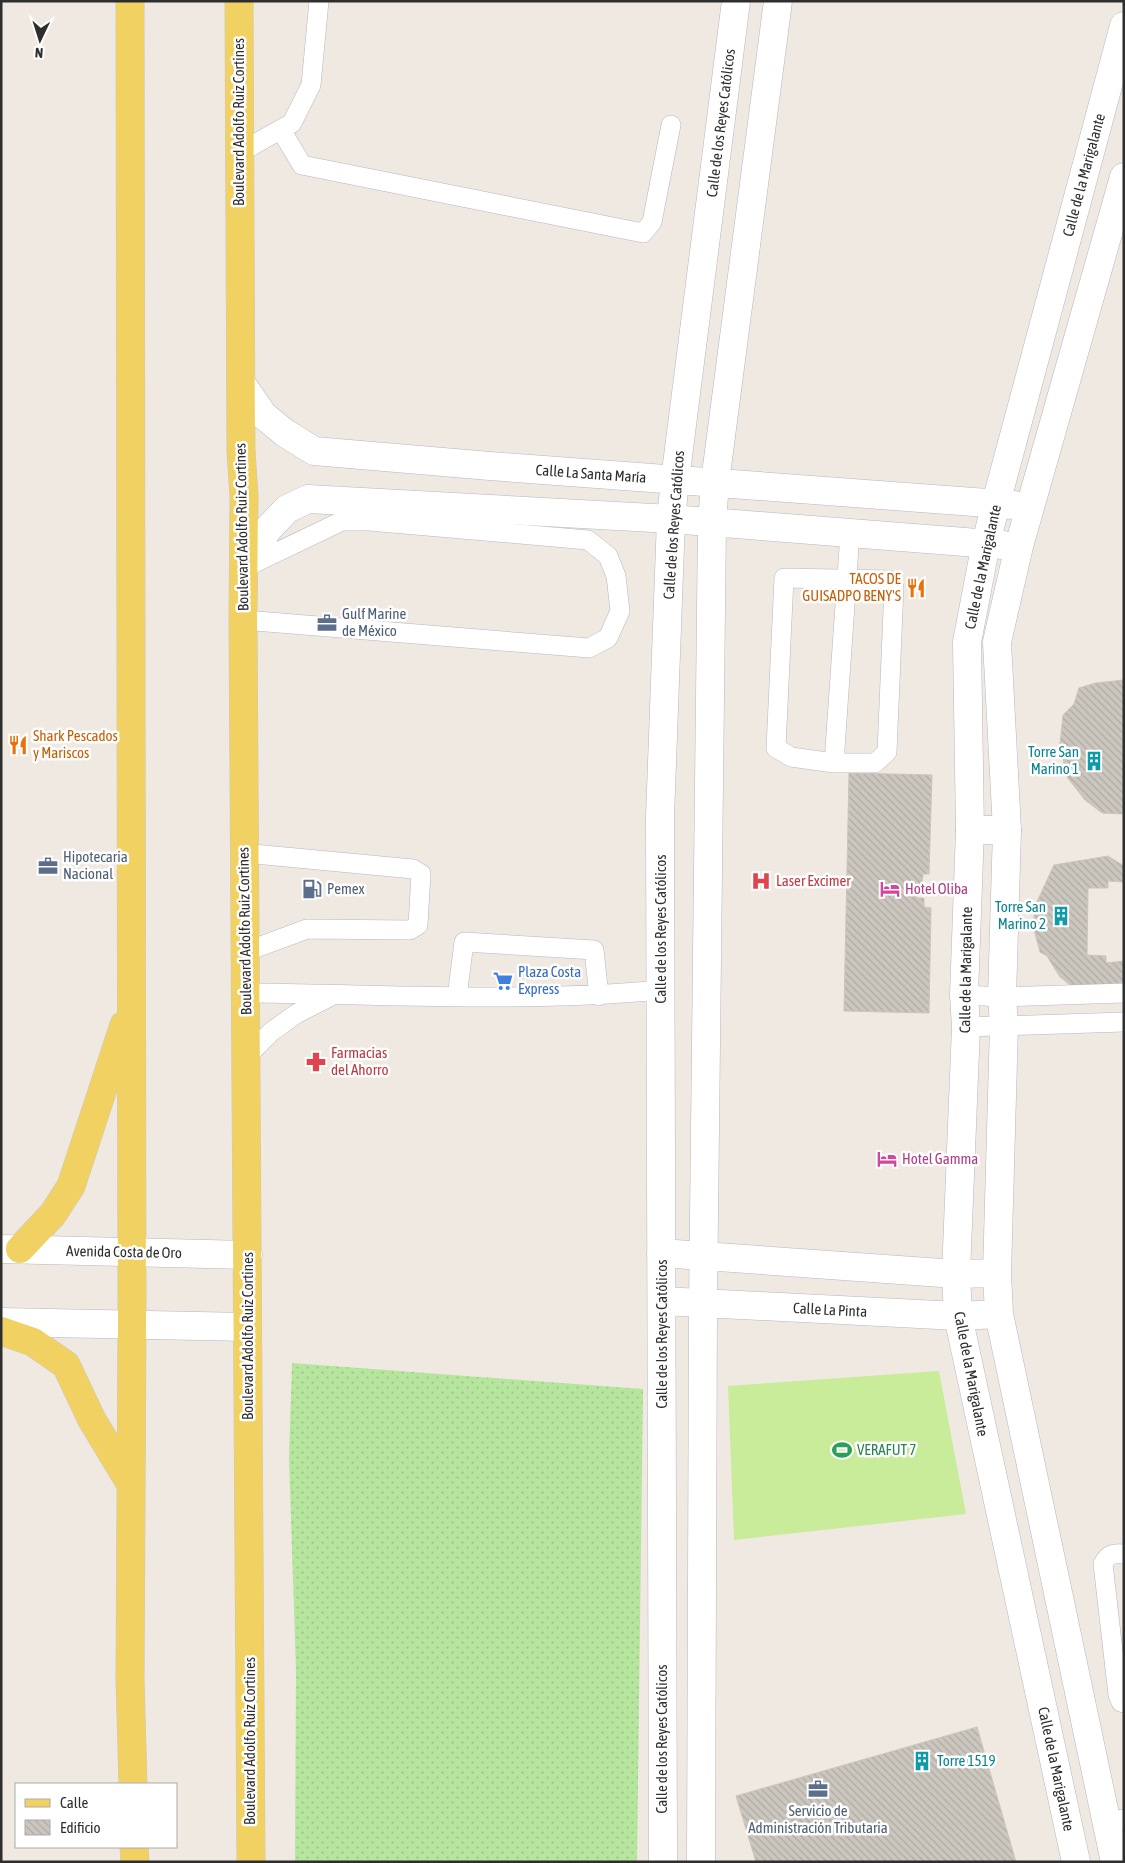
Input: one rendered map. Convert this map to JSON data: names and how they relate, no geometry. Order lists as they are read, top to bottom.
{
  "streets": {
    "main road": ["Boulevard Adolfo Ruiz Cortines"],
    "street": [
      "Calle de los Reyes Católicos",
      "Calle de la Marigalante",
      "Calle La Santa María",
      "Avenida Costa de Oro",
      "Calle La Pinta"
    ]
  },
  "crossings": [
    ["Boulevard Adolfo Ruiz Cortines", "Calle La Santa María"],
    ["Boulevard Adolfo Ruiz Cortines", "Avenida Costa de Oro"],
    ["Calle de los Reyes Católicos", "Calle La Santa María"],
    ["Calle de los Reyes Católicos", "Calle La Pinta"],
    ["Calle de la Marigalante", "Calle La Santa María"],
    ["Calle de la Marigalante", "Calle La Pinta"]
  ],
  "places": {
    "restaurant": ["TACOS DE GUISADPO BENY'S", "Shark Pescados y Mariscos"],
    "office": ["Gulf Marine de México", "Hipotecaria Nacional", "Servicio de Administración Tributaria"],
    "building": ["Torre San Marino 1", "Torre San Marino 2", "Torre 1519"],
    "hospital": ["Laser Excimer"],
    "fuel station": ["Pemex"],
    "hotel": ["Hotel Oliba", "Hotel Gamma"],
    "supermarket": ["Plaza Costa Express"],
    "pharmacy": ["Farmacias del Ahorro"],
    "sports": ["VERAFUT 7"]
  },
  "legend": ["Calle", "Edificio"],
  "north": "bottom"
}
